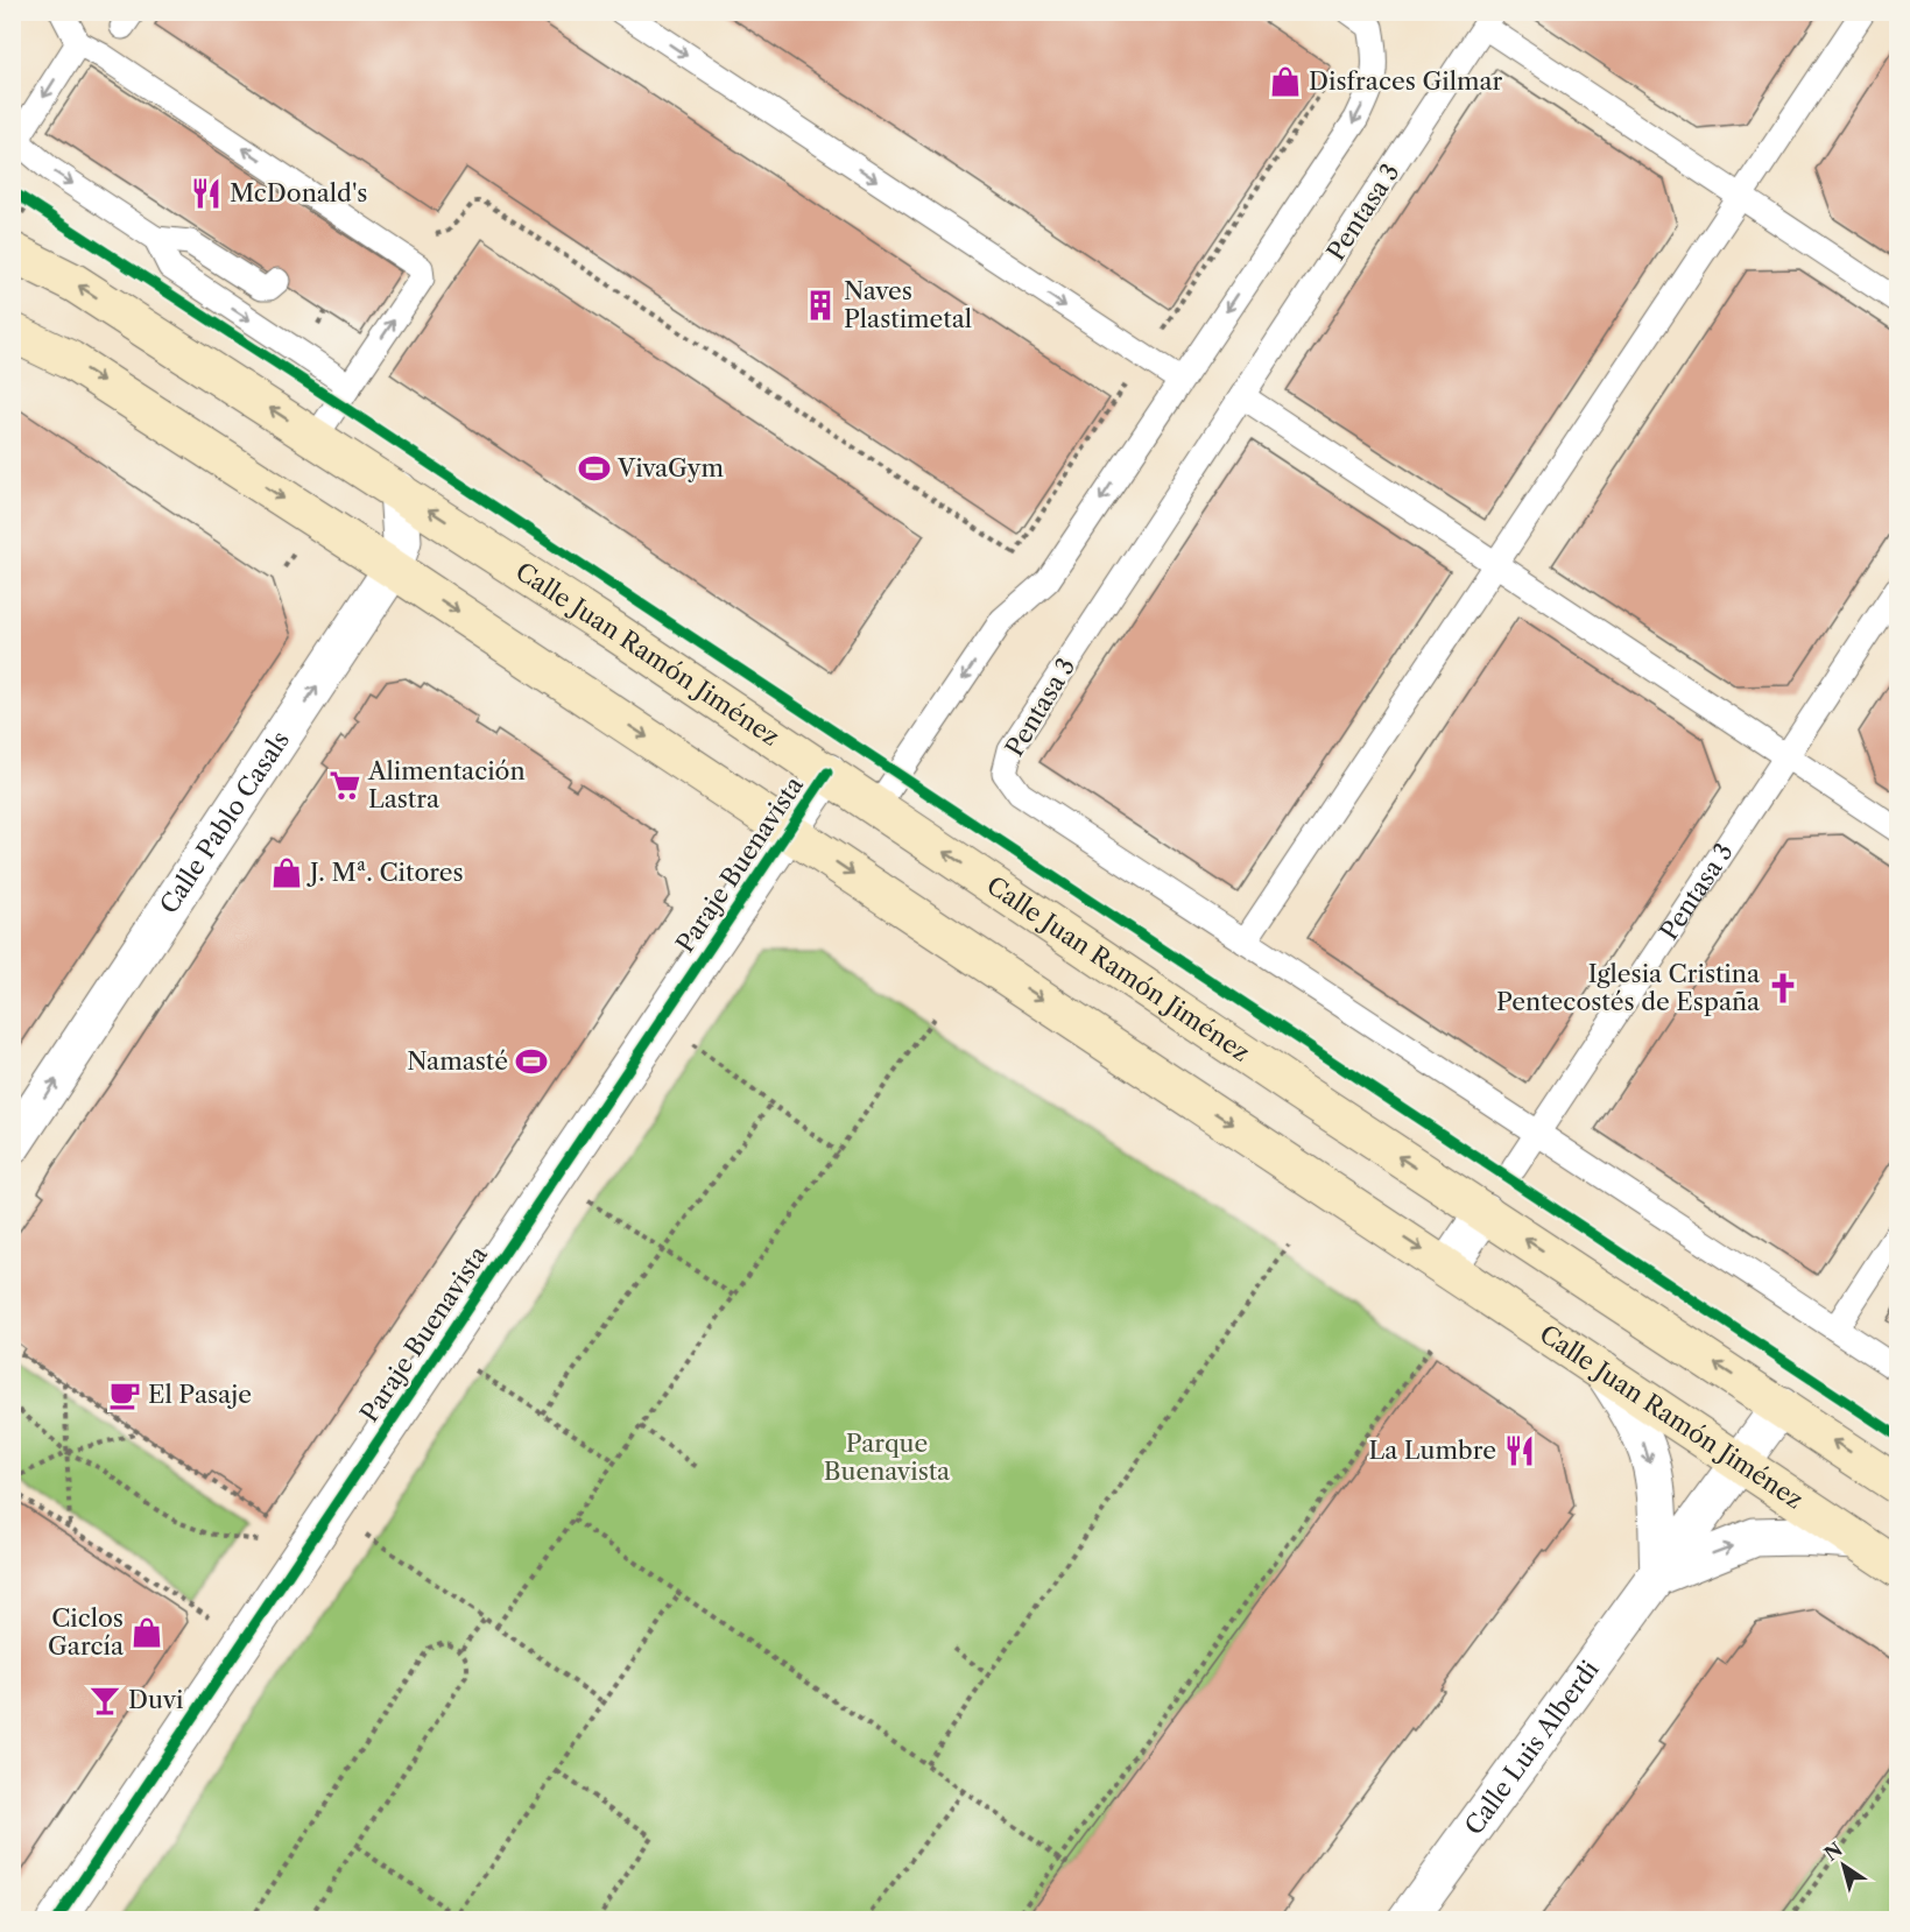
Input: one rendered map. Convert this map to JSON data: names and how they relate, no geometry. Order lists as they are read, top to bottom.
{
  "streets": {
    "main road": ["Calle Juan Ramón Jiménez"],
    "street": ["Calle Pablo Casals", "Paraje Buenavista", "Calle Luis Alberdi"],
    "lane": ["Pentasa 3"]
  },
  "crossings": [
    ["Calle Juan Ramón Jiménez", "Calle Pablo Casals"],
    ["Calle Juan Ramón Jiménez", "Paraje Buenavista"],
    ["Calle Juan Ramón Jiménez", "Calle Luis Alberdi"]
  ],
  "one_way": ["Calle Pablo Casals"],
  "parks": ["Parque Buenavista"],
  "places": {
    "shop": ["Disfraces Gilmar", "J. Mª. Citores", "Ciclos García"],
    "restaurant": ["McDonald's", "La Lumbre"],
    "building": ["Naves Plastimetal"],
    "sports": ["VivaGym", "Namasté"],
    "supermarket": ["Alimentación Lastra"],
    "church": ["Iglesia Cristina Pentecostés de España"],
    "cafe": ["El Pasaje"],
    "bar": ["Duvi"]
  },
  "north": "top left"
}
